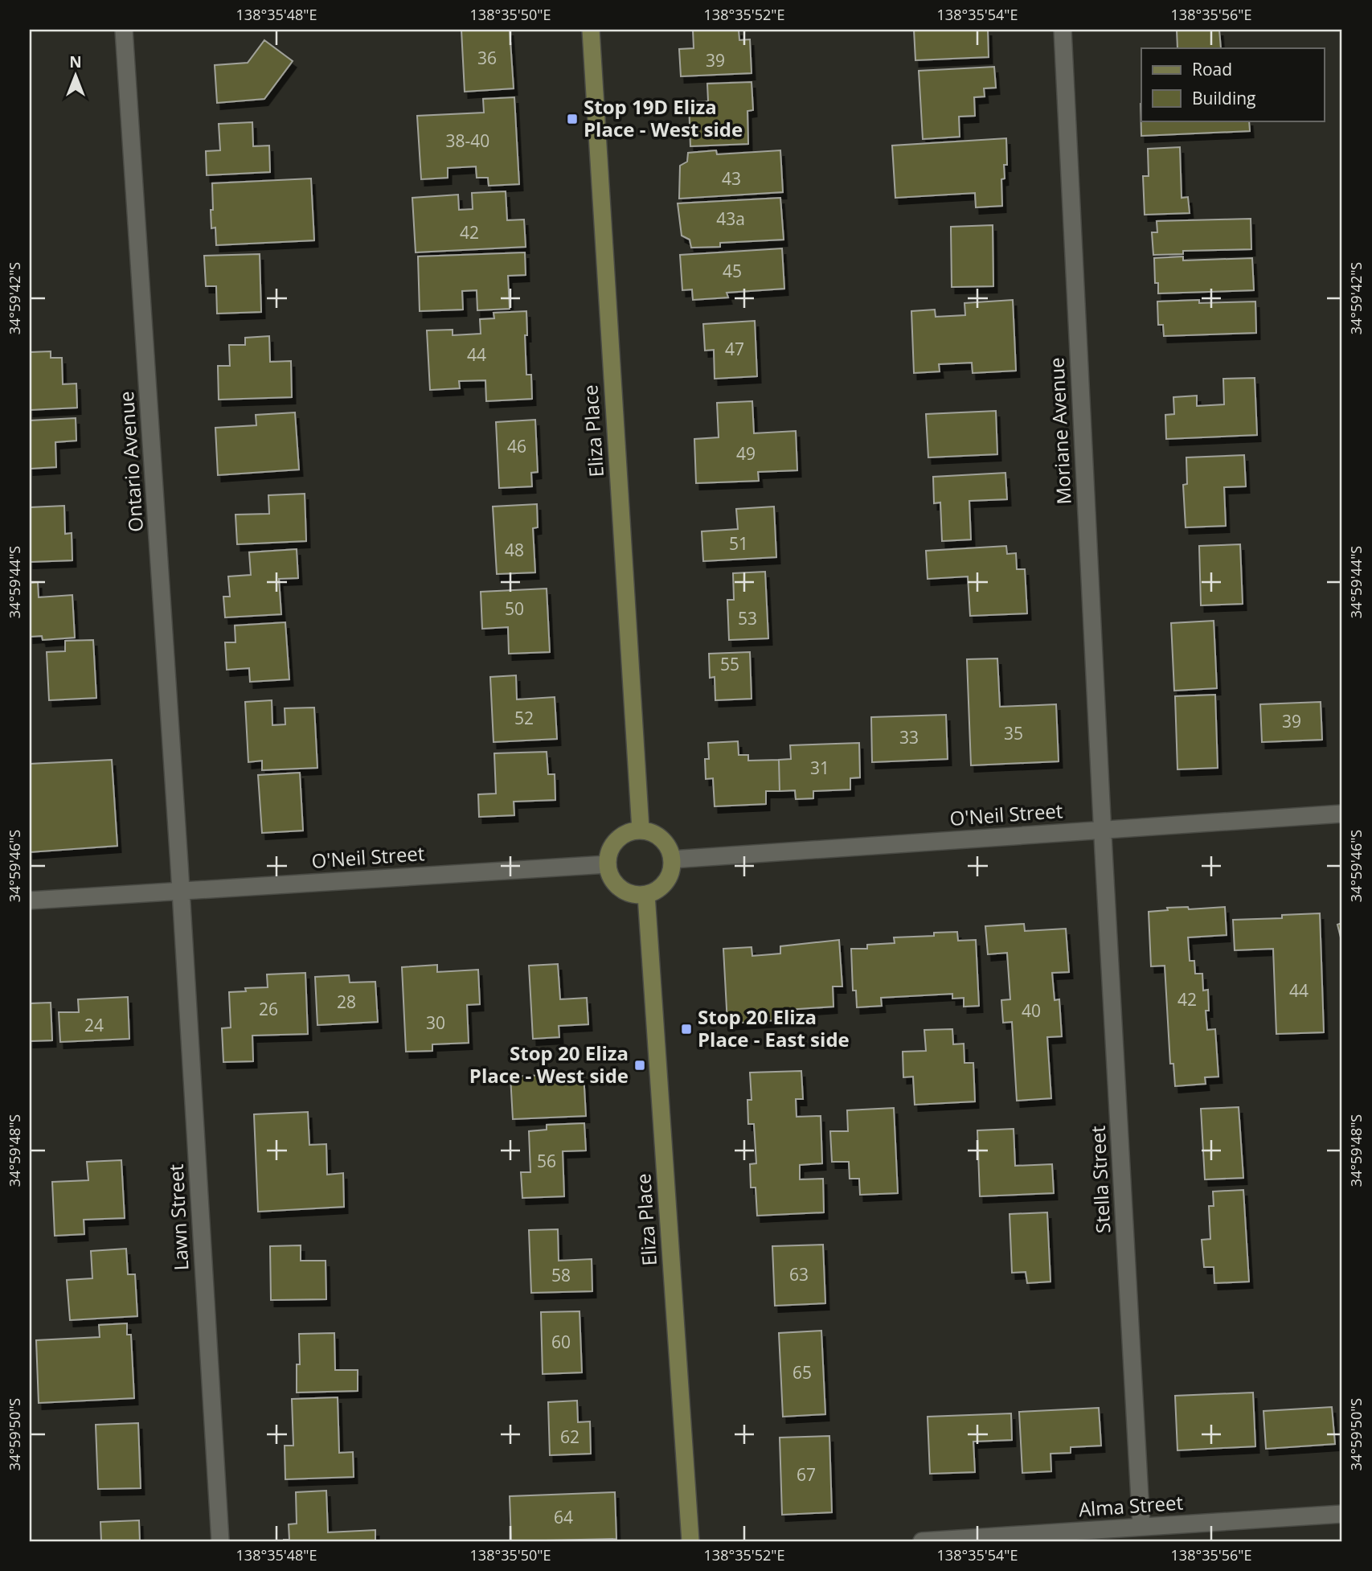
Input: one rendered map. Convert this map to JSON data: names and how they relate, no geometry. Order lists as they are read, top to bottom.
{
  "streets": {
    "street": [
      "Eliza Place",
      "Moriane Avenue",
      "Ontario Avenue",
      "O'Neil Street",
      "Stella Street",
      "Lawn Street",
      "Alma Street"
    ]
  },
  "crossings": [
    ["Eliza Place", "O'Neil Street"],
    ["Moriane Avenue", "O'Neil Street"],
    ["Moriane Avenue", "Stella Street"],
    ["Ontario Avenue", "O'Neil Street"],
    ["Ontario Avenue", "Lawn Street"],
    ["O'Neil Street", "Stella Street"],
    ["O'Neil Street", "Lawn Street"],
    ["Stella Street", "Alma Street"]
  ],
  "places": {
    "transit": ["Stop 19D Eliza Place - West side", "Stop 20 Eliza Place - East side", "Stop 20 Eliza Place - West side"]
  },
  "house_numbers": [
    "36",
    "39",
    "38-40",
    "43",
    "43a",
    "42",
    "45",
    "47",
    "44",
    "46",
    "49",
    "51",
    "48",
    "50",
    "53",
    "55",
    "52",
    "39",
    "35",
    "33",
    "31",
    "44",
    "42",
    "28",
    "26",
    "40",
    "30",
    "24",
    "56",
    "63",
    "58",
    "60",
    "65",
    "62",
    "67",
    "64"
  ],
  "legend": ["Road", "Building"],
  "north": "top",
  "coordinates": [
    "138°35'48\"E",
    "138°35'50\"E",
    "138°35'52\"E",
    "138°35'54\"E",
    "138°35'56\"E",
    "34°59'42\"S",
    "34°59'44\"S",
    "34°59'46\"S",
    "34°59'48\"S",
    "34°59'50\"S"
  ]
}
